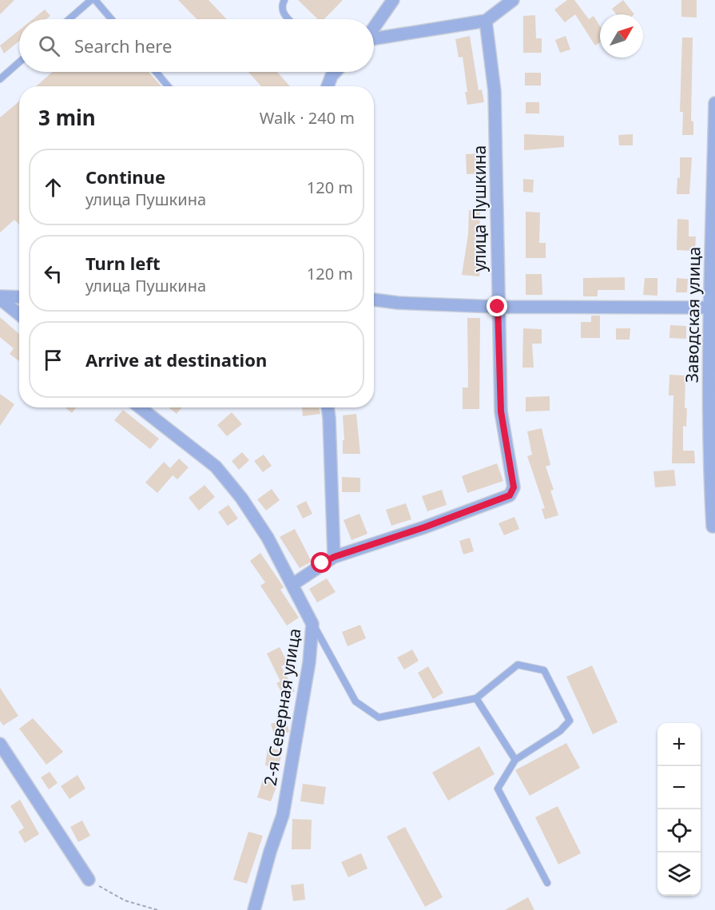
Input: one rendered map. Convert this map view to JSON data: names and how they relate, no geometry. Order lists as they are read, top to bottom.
{
  "streets": {
    "street": ["улица Пушкина", "Заводская улица", "2-я Северная улица"]
  },
  "crossings": [
    ["улица Пушкина", "2-я Северная улица"]
  ],
  "north": "top right",
  "page": {
    "search": "Search here",
    "heading": ["3 min", "Walk · 240 m"],
    "list": [
      ["Continue", "улица Пушкина", "120 m"],
      ["Turn left", "улица Пушкина", "120 m"],
      "Arrive at destination"
    ],
    "map_buttons": ["+", "−"]
  }
}
